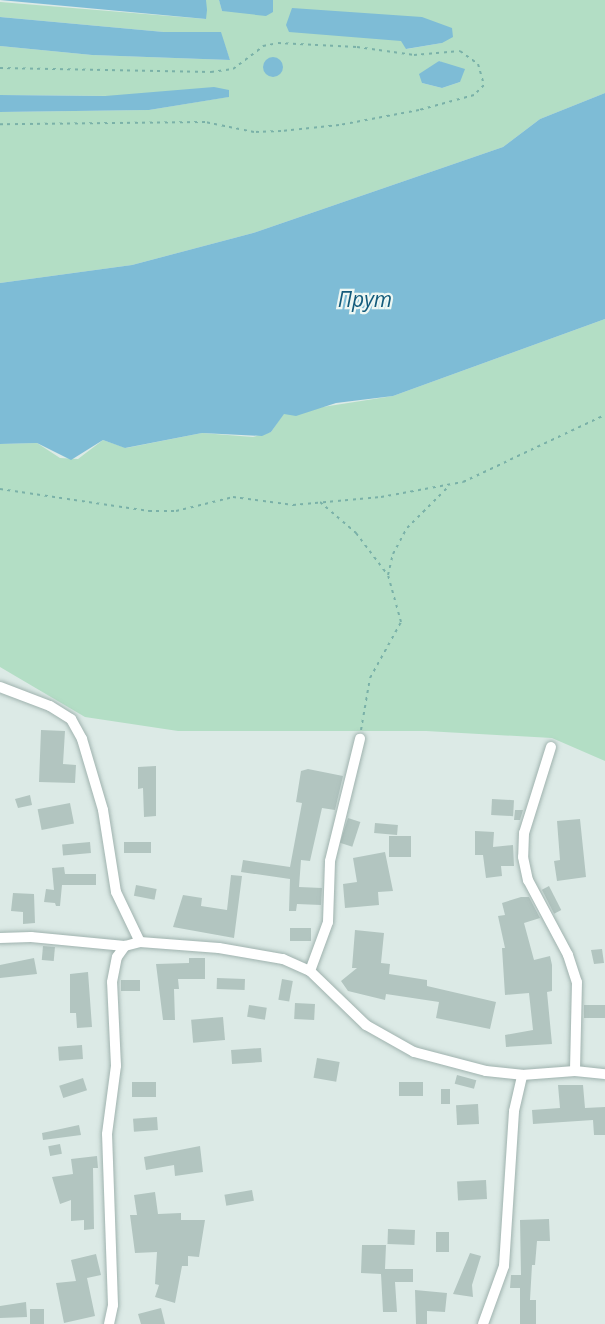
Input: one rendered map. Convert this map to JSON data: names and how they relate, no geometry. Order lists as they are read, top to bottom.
{
  "water": ["Прут"]
}
